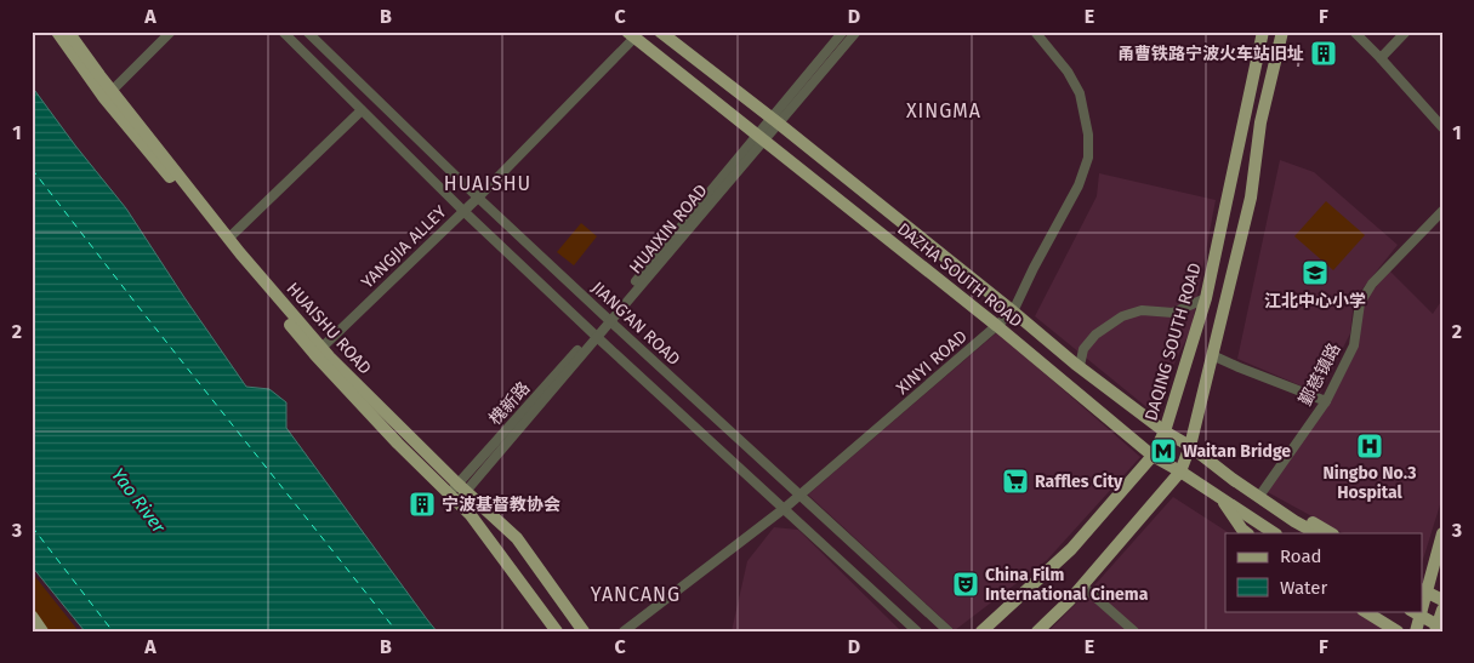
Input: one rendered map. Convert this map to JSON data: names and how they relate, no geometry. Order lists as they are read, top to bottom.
{
  "streets": {
    "main road": ["DAZHA SOUTH ROAD", "HUAISHU ROAD", "DAQING SOUTH ROAD"],
    "street": [
      "HUAIXIN ROAD",
      "YANGJIA ALLEY",
      "JIANG'AN ROAD",
      "XINYI ROAD",
      "鄞慈镇路"
    ]
  },
  "crossings": [
    ["HUAIXIN ROAD", "DAZHA SOUTH ROAD"],
    ["HUAIXIN ROAD", "JIANG'AN ROAD"],
    ["HUAIXIN ROAD", "HUAISHU ROAD"],
    ["YANGJIA ALLEY", "DAZHA SOUTH ROAD"],
    ["YANGJIA ALLEY", "JIANG'AN ROAD"],
    ["YANGJIA ALLEY", "HUAISHU ROAD"],
    ["DAZHA SOUTH ROAD", "DAQING SOUTH ROAD"],
    ["DAZHA SOUTH ROAD", "XINYI ROAD"],
    ["JIANG'AN ROAD", "XINYI ROAD"]
  ],
  "districts": ["XINGMA", "HUAISHU", "YANCANG"],
  "water": ["Yao River"],
  "places": {
    "building": ["甬曹铁路宁波火车站旧址", "宁波基督教协会"],
    "school or university": ["江北中心小学"],
    "hospital": ["Ningbo No.3 Hospital"],
    "metro station": ["Waitan Bridge"],
    "supermarket": ["Raffles City"],
    "theatre": ["China Film International Cinema"]
  },
  "legend": ["Road", "Water"],
  "grid": {
    "columns": [
      "A",
      "B",
      "C",
      "D",
      "E",
      "F"
    ],
    "rows": ["1", "2", "3"]
  }
}
